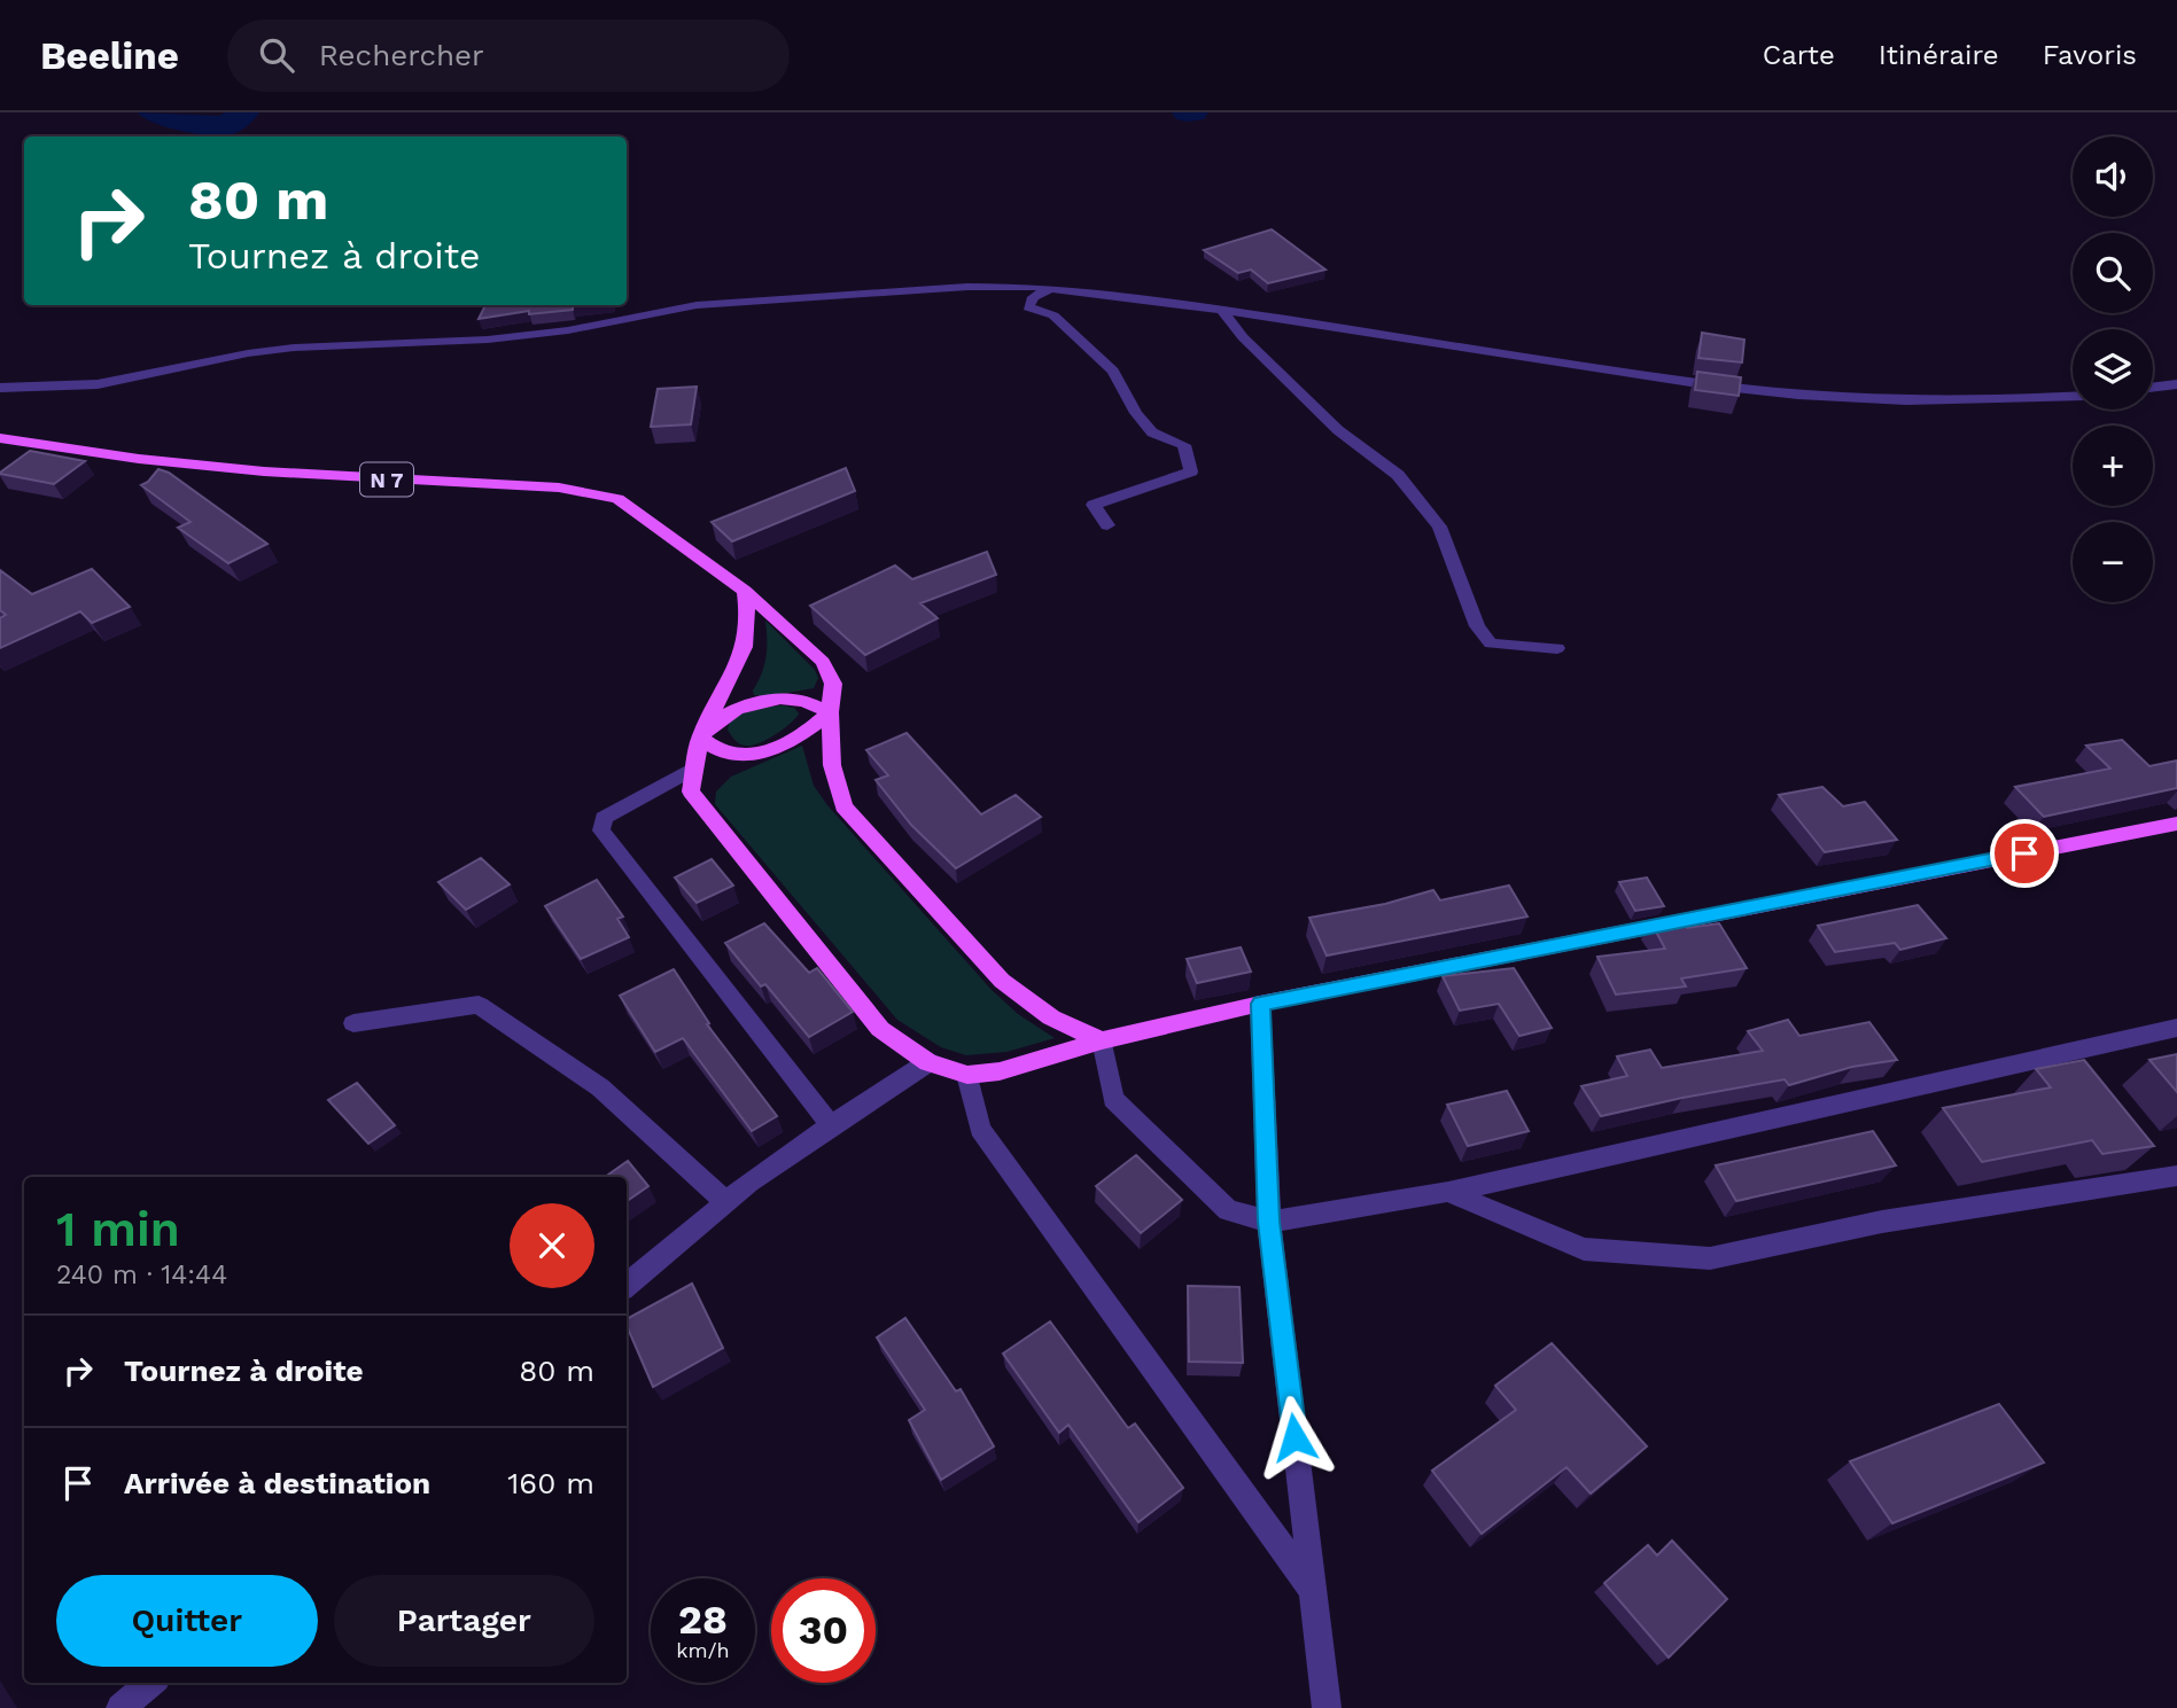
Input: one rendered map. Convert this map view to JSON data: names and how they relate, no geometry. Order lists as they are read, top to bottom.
{
  "streets": {
    "main road": ["N 7"]
  },
  "page": {
    "header": "Beeline",
    "search": "Rechercher",
    "nav": ["Carte", "Itinéraire", "Favoris"],
    "map_buttons": ["+", "−"],
    "turn": ["80 m", "Tournez à droite"],
    "heading": ["1 min", "240 m · 14:44"],
    "list": [
      {
        "name": "Tournez à droite",
        "value": "80 m"
      },
      {
        "name": "Arrivée à destination",
        "value": "160 m"
      }
    ],
    "buttons": ["Quitter", "Partager"],
    "speed": "28 km/h",
    "limit": "30"
  }
}
